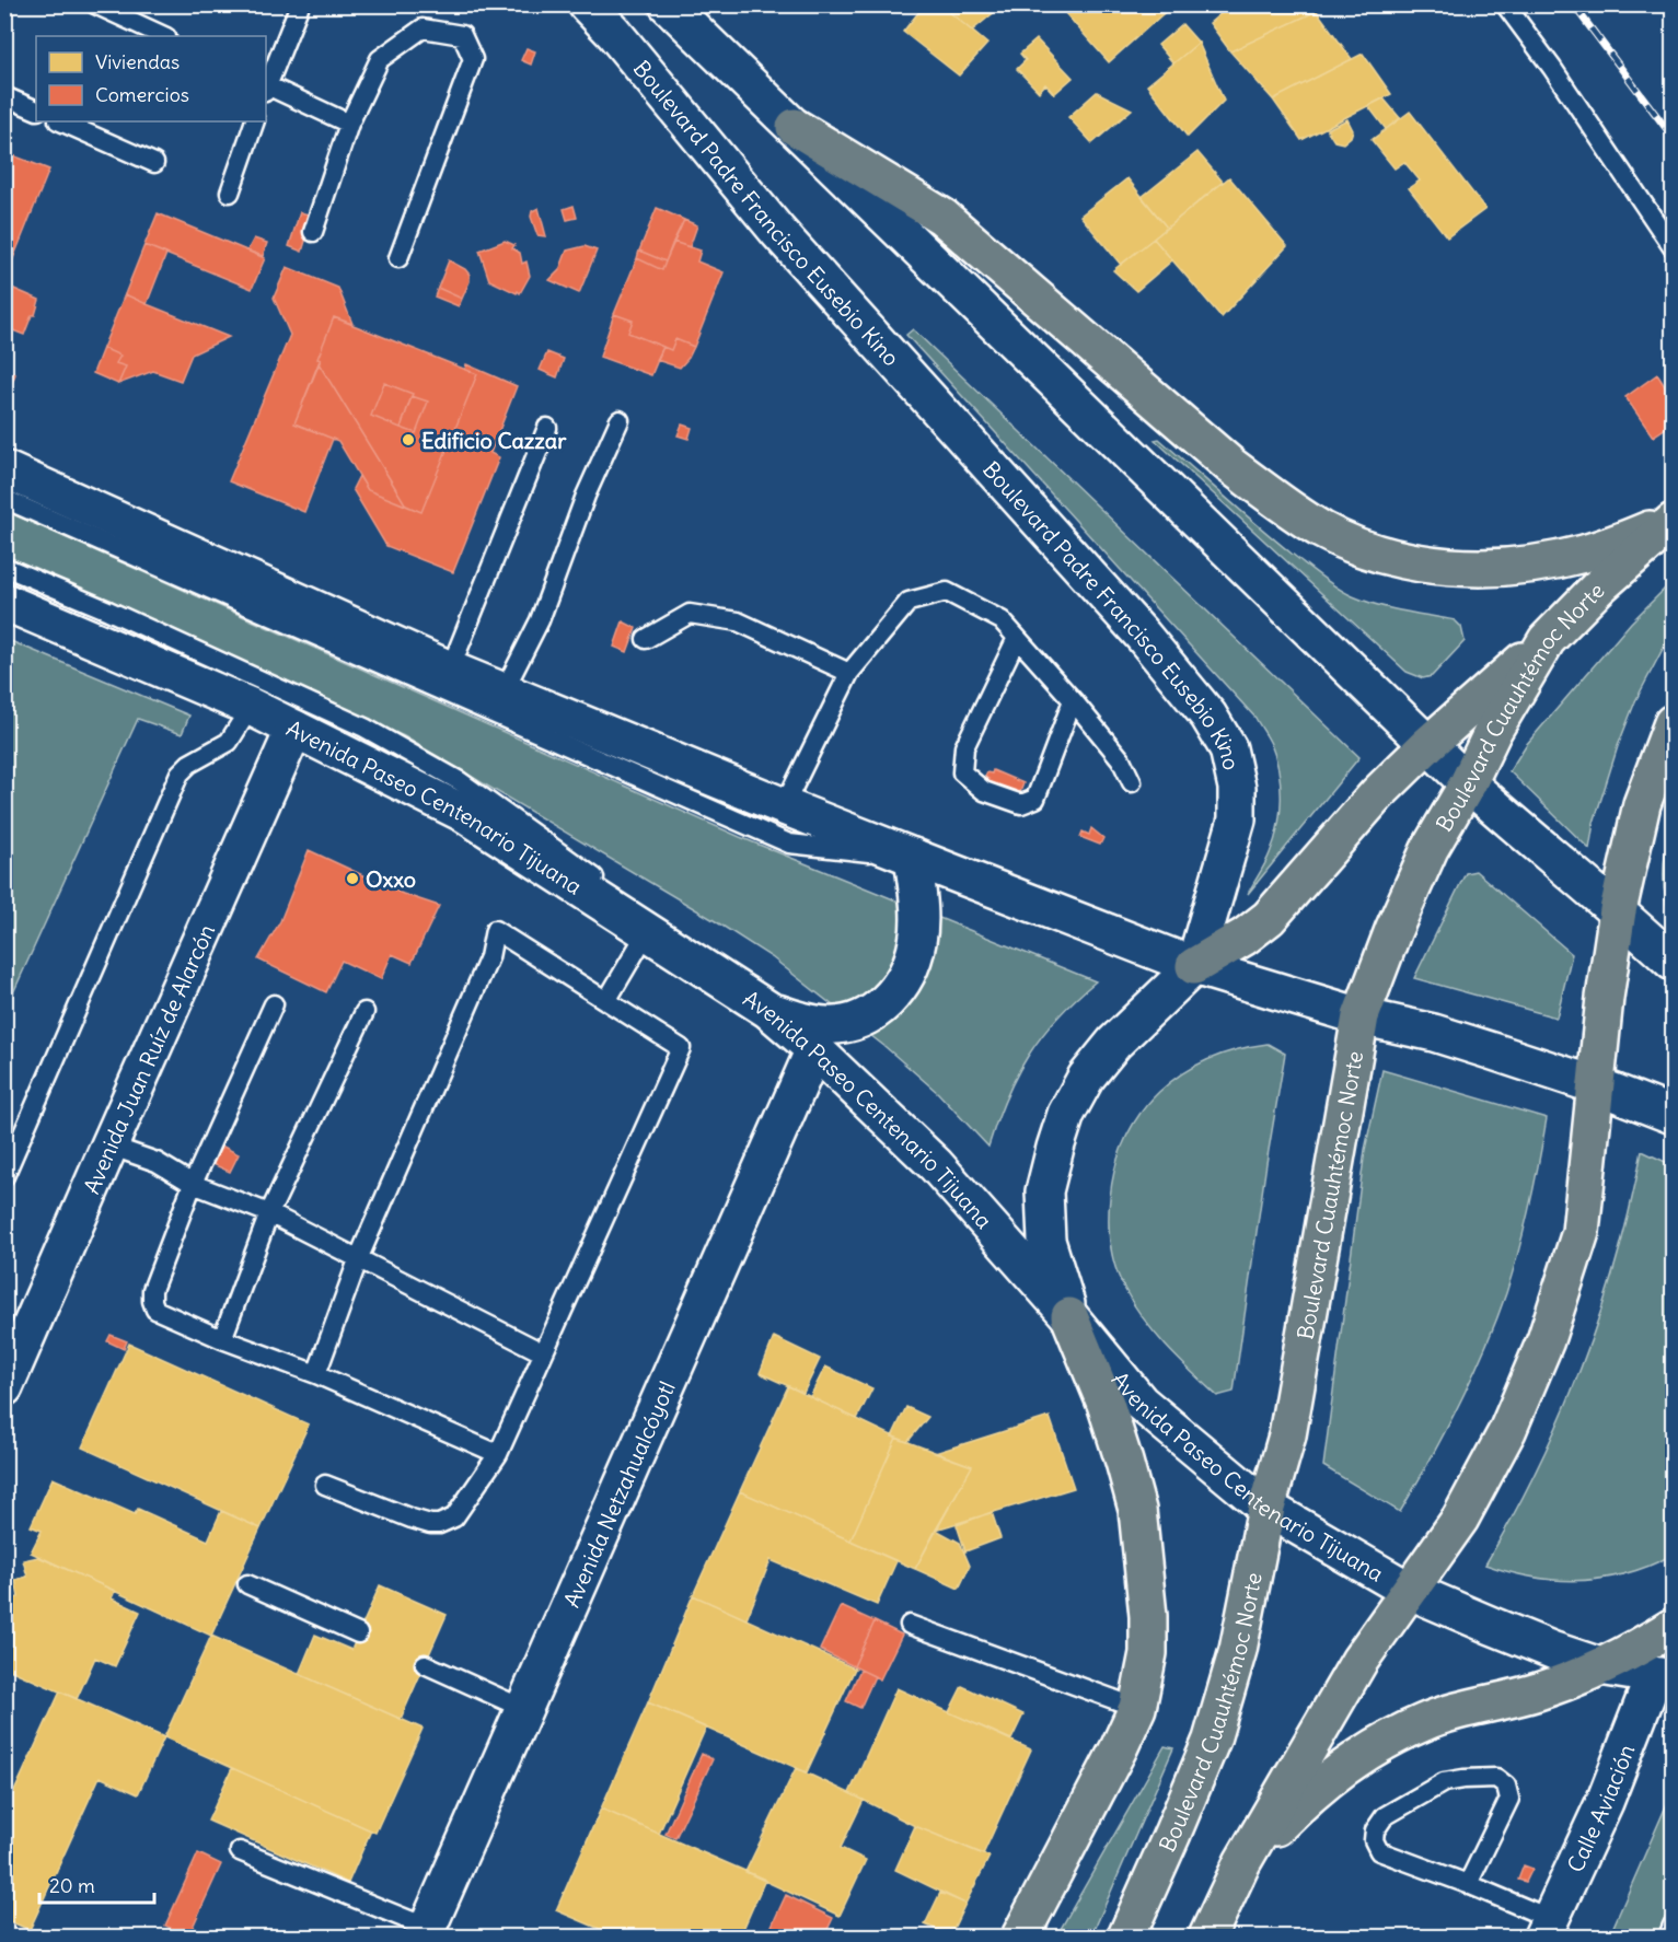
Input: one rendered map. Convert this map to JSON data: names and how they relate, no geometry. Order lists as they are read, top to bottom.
{
  "streets": {
    "main road": [
      "Boulevard Padre Francisco Eusebio Kino",
      "Boulevard Cuauhtémoc Norte",
      "Avenida Paseo Centenario Tijuana",
      "Avenida Juan Ruíz de Alarcón",
      "Avenida Netzahualcóyotl",
      "Calle Aviación"
    ]
  },
  "crossings": [
    ["Boulevard Padre Francisco Eusebio Kino", "Avenida Paseo Centenario Tijuana"],
    ["Boulevard Cuauhtémoc Norte", "Avenida Paseo Centenario Tijuana"],
    ["Avenida Paseo Centenario Tijuana", "Avenida Juan Ruíz de Alarcón"],
    ["Avenida Paseo Centenario Tijuana", "Avenida Netzahualcóyotl"],
    ["Avenida Paseo Centenario Tijuana", "Calle Aviación"]
  ],
  "places": ["Edificio Cazzar", "Oxxo"],
  "legend": ["Viviendas", "Comercios"],
  "scale_bar": "20 m"
}
